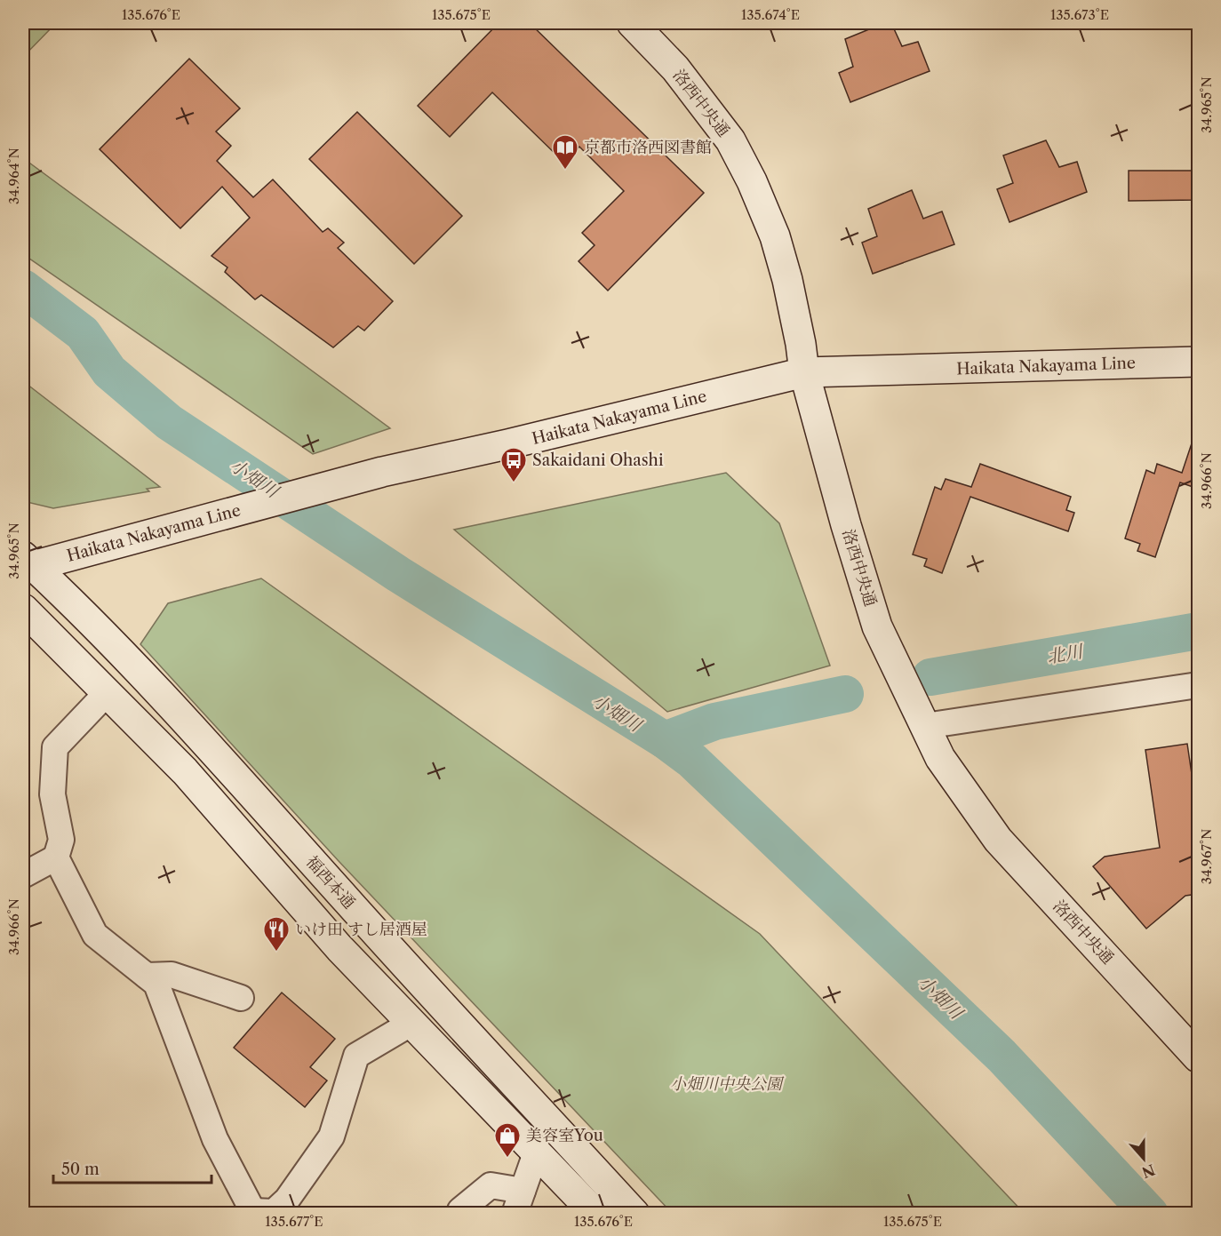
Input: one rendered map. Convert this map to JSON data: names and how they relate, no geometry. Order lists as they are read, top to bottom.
{
  "streets": {
    "main road": ["洛西中央通", "Haikata Nakayama Line", "福西本通"]
  },
  "crossings": [
    ["洛西中央通", "Haikata Nakayama Line"],
    ["Haikata Nakayama Line", "福西本通"]
  ],
  "water": ["小畑川", "北川"],
  "parks": ["小畑川中央公園"],
  "places": {
    "library": ["京都市洛西図書館"],
    "bus stop": ["Sakaidani Ohashi"],
    "restaurant": ["いけ田 すし居酒屋"],
    "shop": ["美容室You"]
  },
  "scale_bar": "50 m",
  "north": "bottom",
  "coordinates": [
    "135.676°E",
    "135.675°E",
    "135.674°E",
    "135.673°E",
    "34.965°N",
    "34.964°N",
    "34.966°N",
    "34.967°N",
    "135.677°E"
  ]
}
